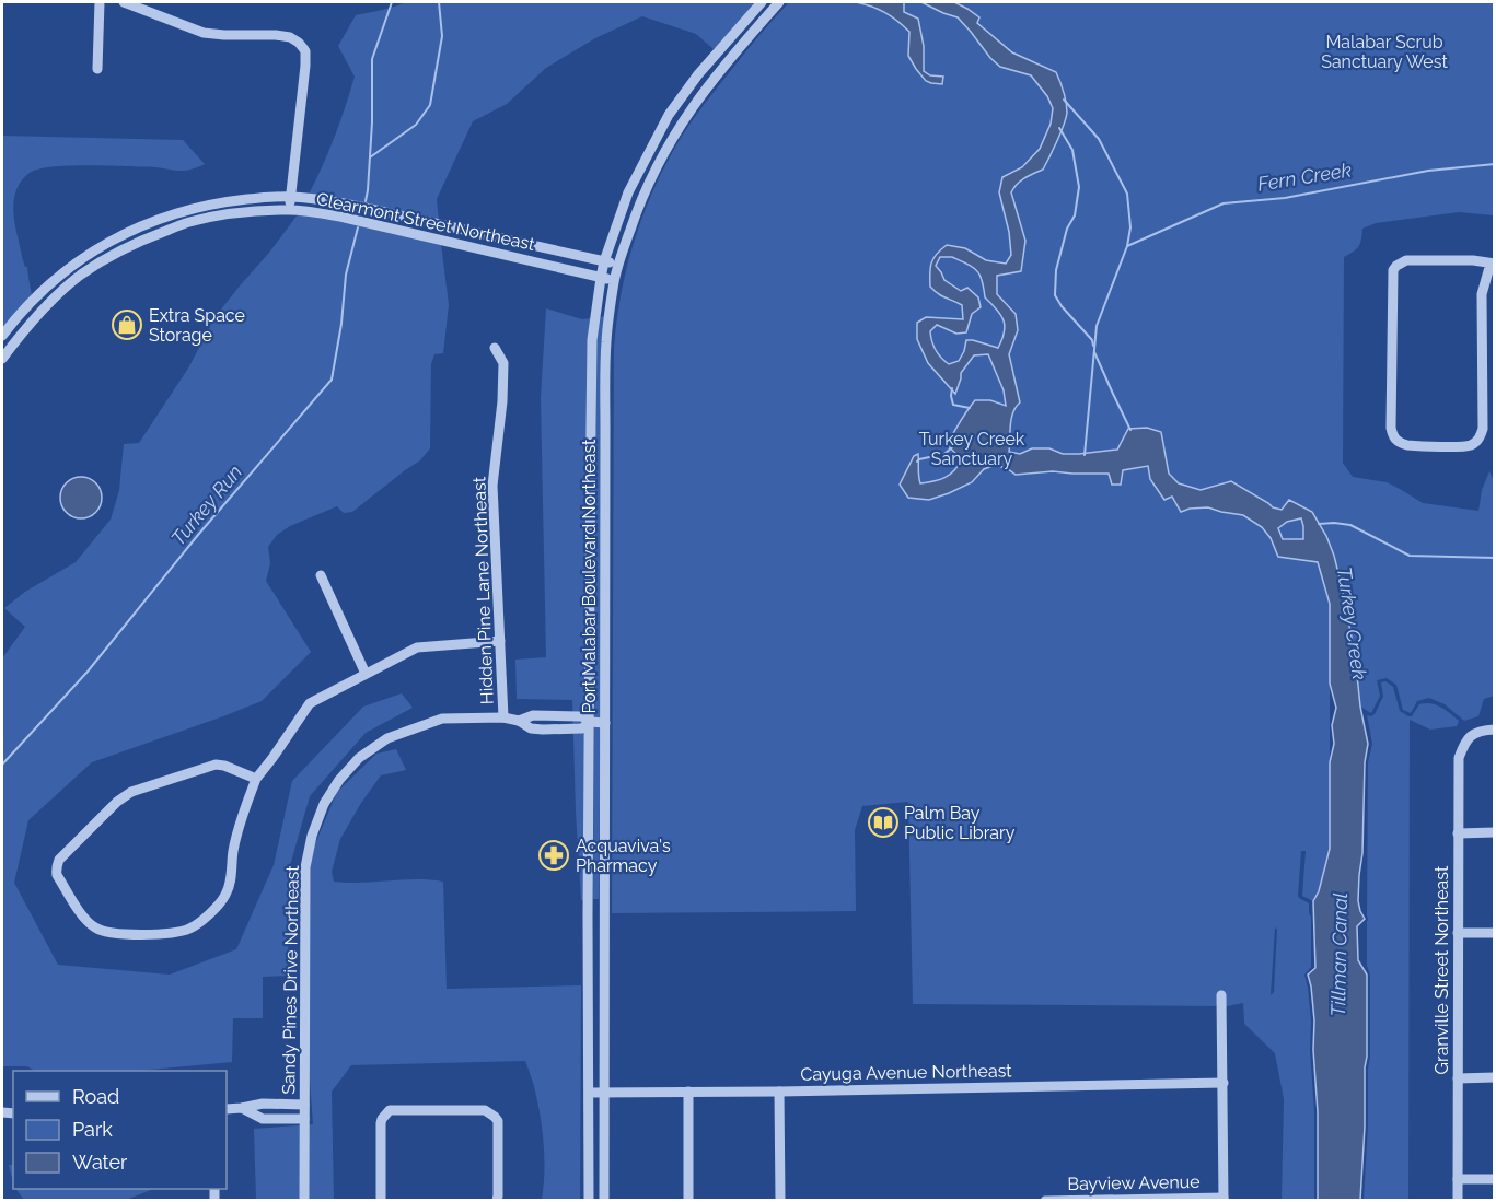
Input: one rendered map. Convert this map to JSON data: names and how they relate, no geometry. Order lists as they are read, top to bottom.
{
  "streets": {
    "street": [
      "Clearmont Street Northeast",
      "Port Malabar Boulevard Northeast",
      "Hidden Pine Lane Northeast",
      "Granville Street Northeast",
      "Sandy Pines Drive Northeast",
      "Cayuga Avenue Northeast",
      "Bayview Avenue"
    ]
  },
  "crossings": [
    ["Clearmont Street Northeast", "Port Malabar Boulevard Northeast"],
    ["Port Malabar Boulevard Northeast", "Sandy Pines Drive Northeast"],
    ["Port Malabar Boulevard Northeast", "Cayuga Avenue Northeast"],
    ["Hidden Pine Lane Northeast", "Sandy Pines Drive Northeast"]
  ],
  "water": [
    "Fern Creek",
    "Turkey Run",
    "Turkey Creek",
    "Tillman Canal"
  ],
  "parks": ["Malabar Scrub Sanctuary West", "Turkey Creek Sanctuary"],
  "places": {
    "shop": ["Extra Space Storage"],
    "library": ["Palm Bay Public Library"],
    "pharmacy": ["Acquaviva's Pharmacy"]
  },
  "legend": ["Road", "Park", "Water"]
}
